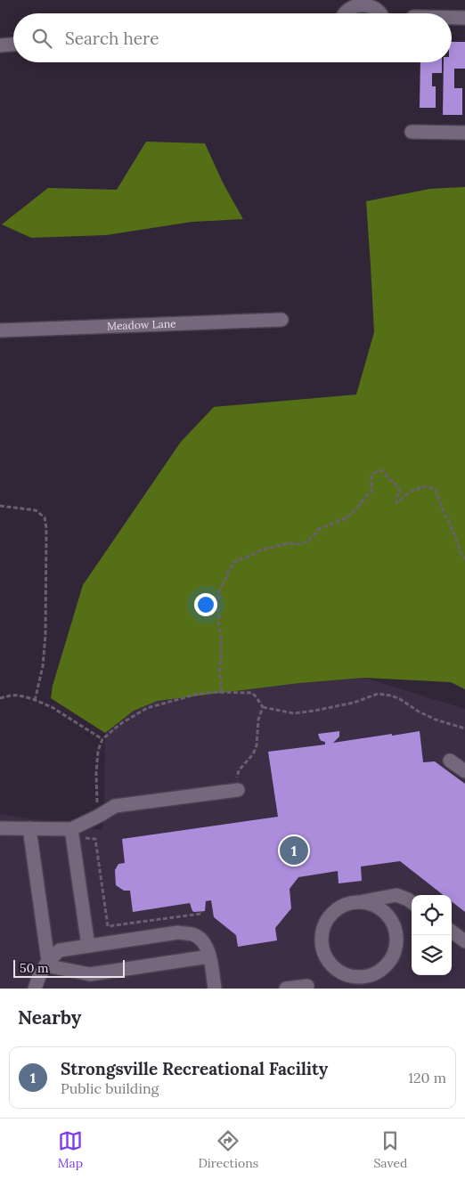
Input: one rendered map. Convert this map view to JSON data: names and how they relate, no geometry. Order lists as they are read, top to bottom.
{
  "streets": {
    "street": ["Meadow Lane"]
  },
  "scale_bar": "50 m",
  "page": {
    "search": "Search here",
    "pins": "1",
    "scale": "50 m",
    "heading": "Nearby",
    "list": [
      {
        "mark": "1",
        "name": "Strongsville Recreational Facility",
        "note": "Public building",
        "value": "120 m"
      }
    ],
    "nav": ["Map", "Directions", "Saved"]
  }
}
